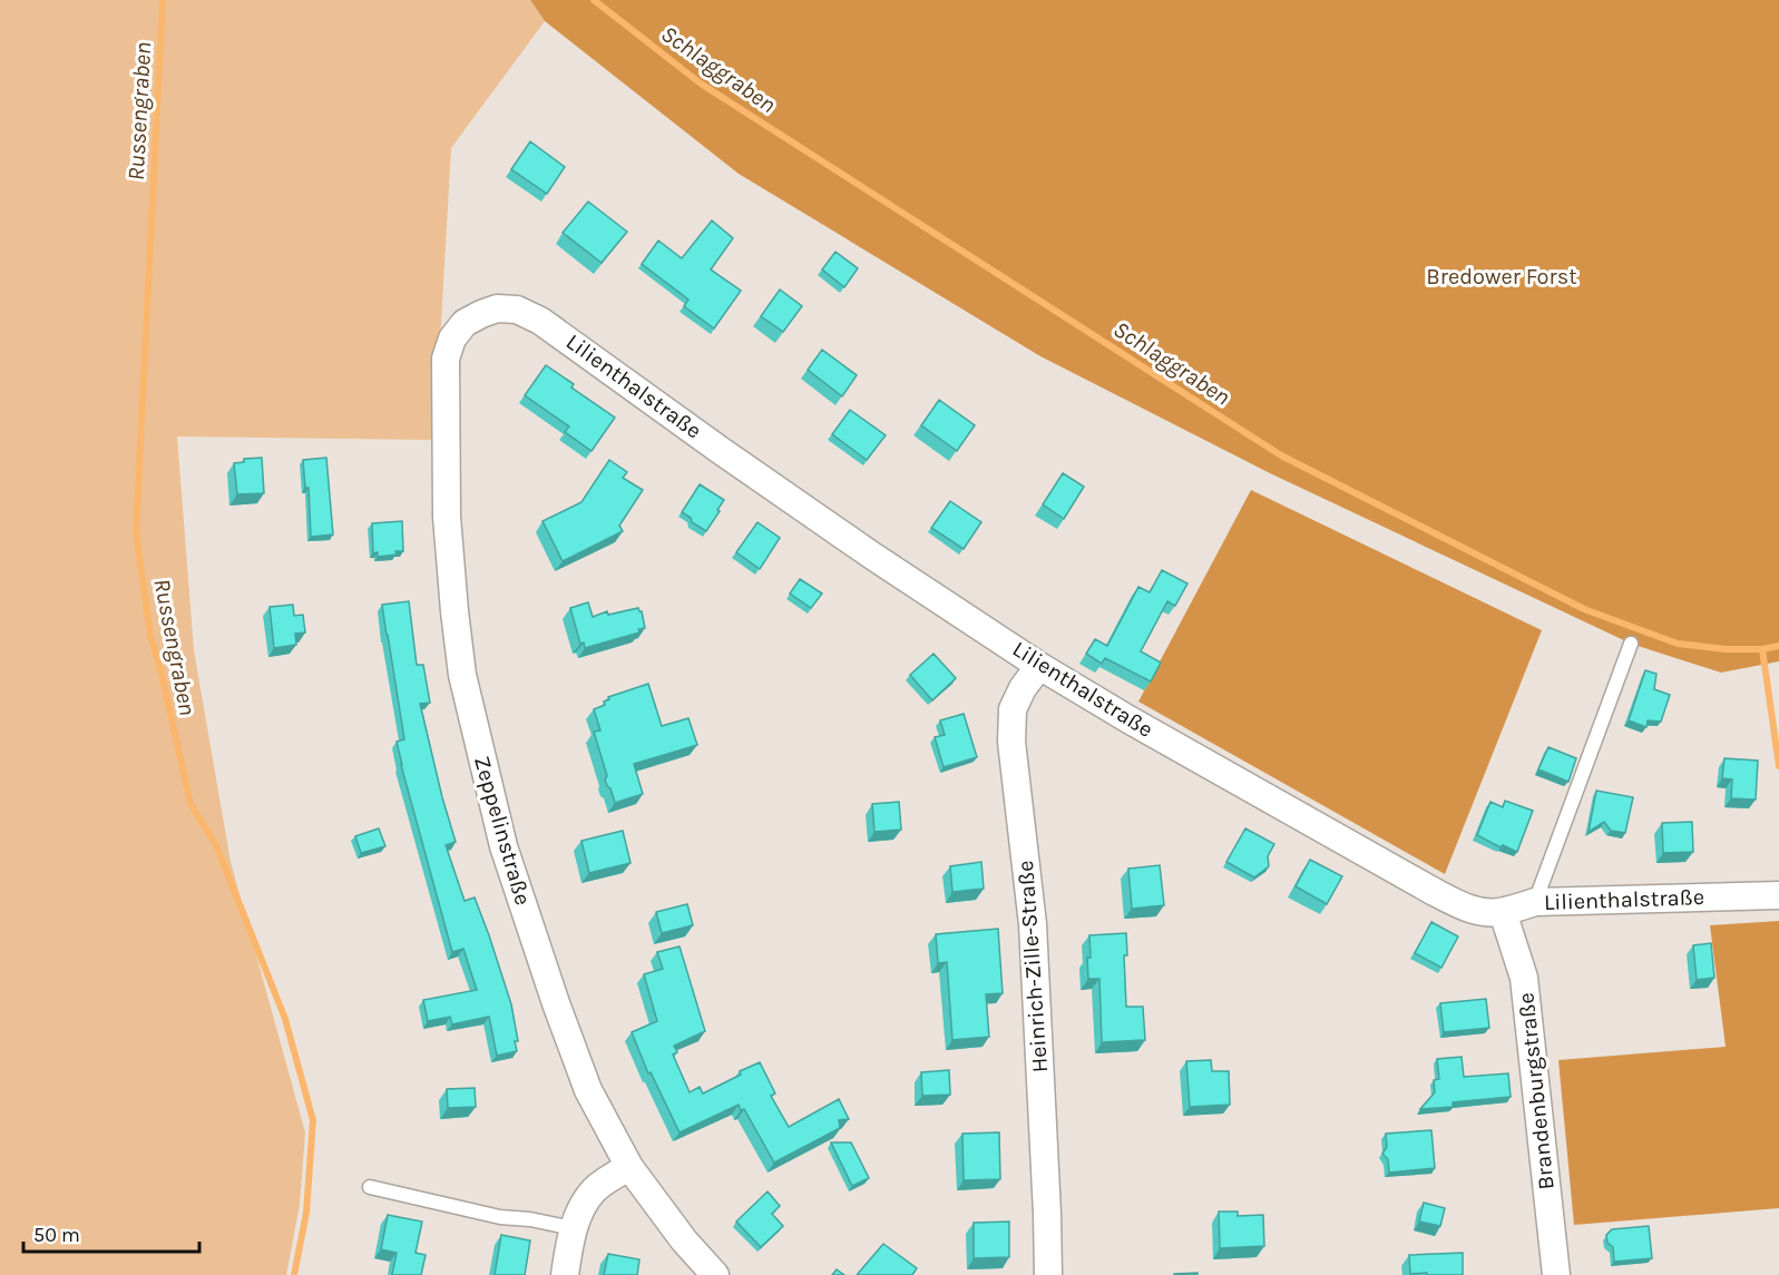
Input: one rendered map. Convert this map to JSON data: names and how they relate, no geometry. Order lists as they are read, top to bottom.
{
  "streets": {
    "street": [
      "Lilienthalstraße",
      "Zeppelinstraße",
      "Heinrich-Zille-Straße",
      "Brandenburgstraße"
    ]
  },
  "crossings": [
    ["Lilienthalstraße", "Zeppelinstraße"],
    ["Lilienthalstraße", "Heinrich-Zille-Straße"],
    ["Lilienthalstraße", "Brandenburgstraße"]
  ],
  "water": ["Schlaggraben", "Russengraben"],
  "parks": ["Bredower Forst"],
  "scale_bar": "50 m"
}
